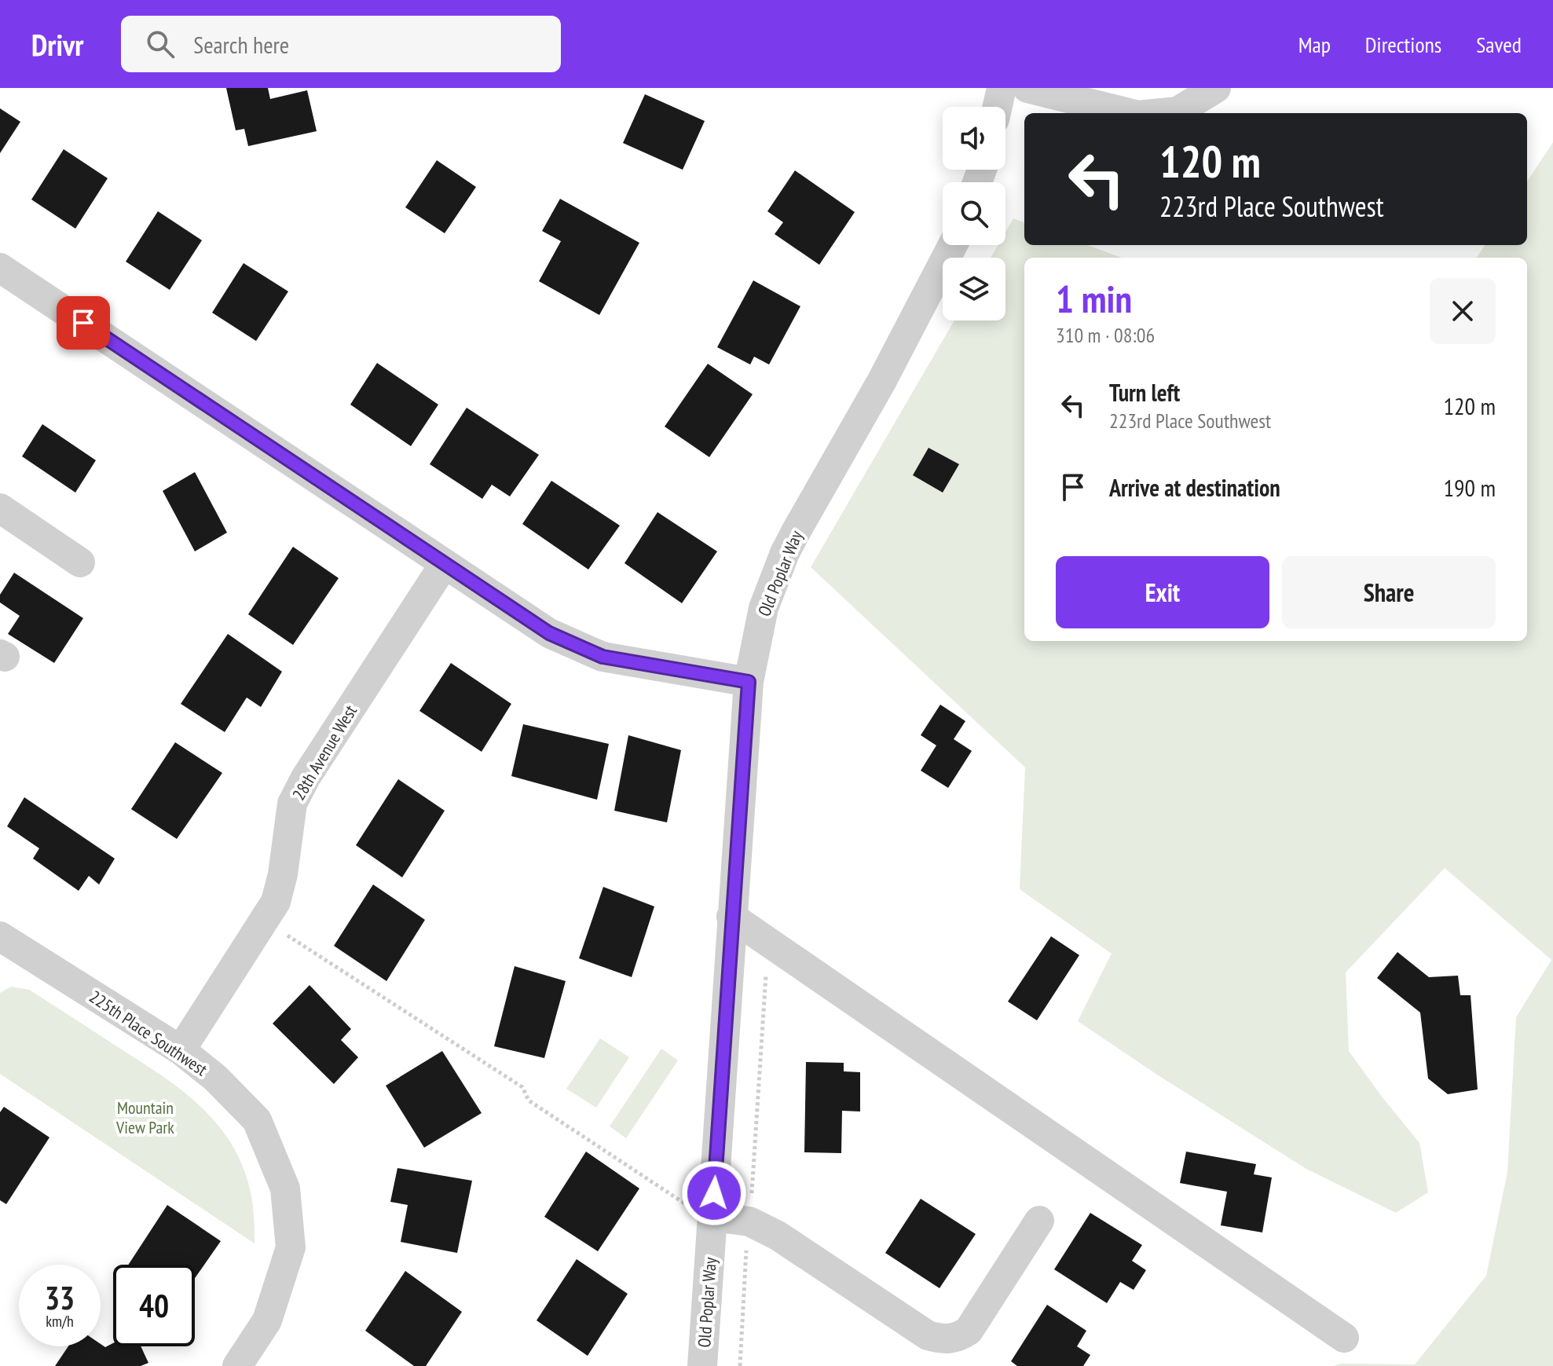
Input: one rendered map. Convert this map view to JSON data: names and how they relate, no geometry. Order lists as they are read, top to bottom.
{
  "streets": {
    "street": ["Old Poplar Way", "28th Avenue West", "225th Place Southwest"]
  },
  "crossings": [
    ["28th Avenue West", "225th Place Southwest"]
  ],
  "parks": ["Mountain View Park"],
  "page": {
    "header": "Drivr",
    "search": "Search here",
    "nav": ["Map", "Directions", "Saved"],
    "turn": ["120 m", "223rd Place Southwest"],
    "heading": ["1 min", "310 m · 08:06"],
    "list": [
      {
        "name": "Turn left",
        "note": "223rd Place Southwest",
        "value": "120 m"
      },
      {
        "name": "Arrive at destination",
        "value": "190 m"
      }
    ],
    "buttons": ["Exit", "Share"],
    "speed": "33 km/h",
    "limit": "40"
  }
}
